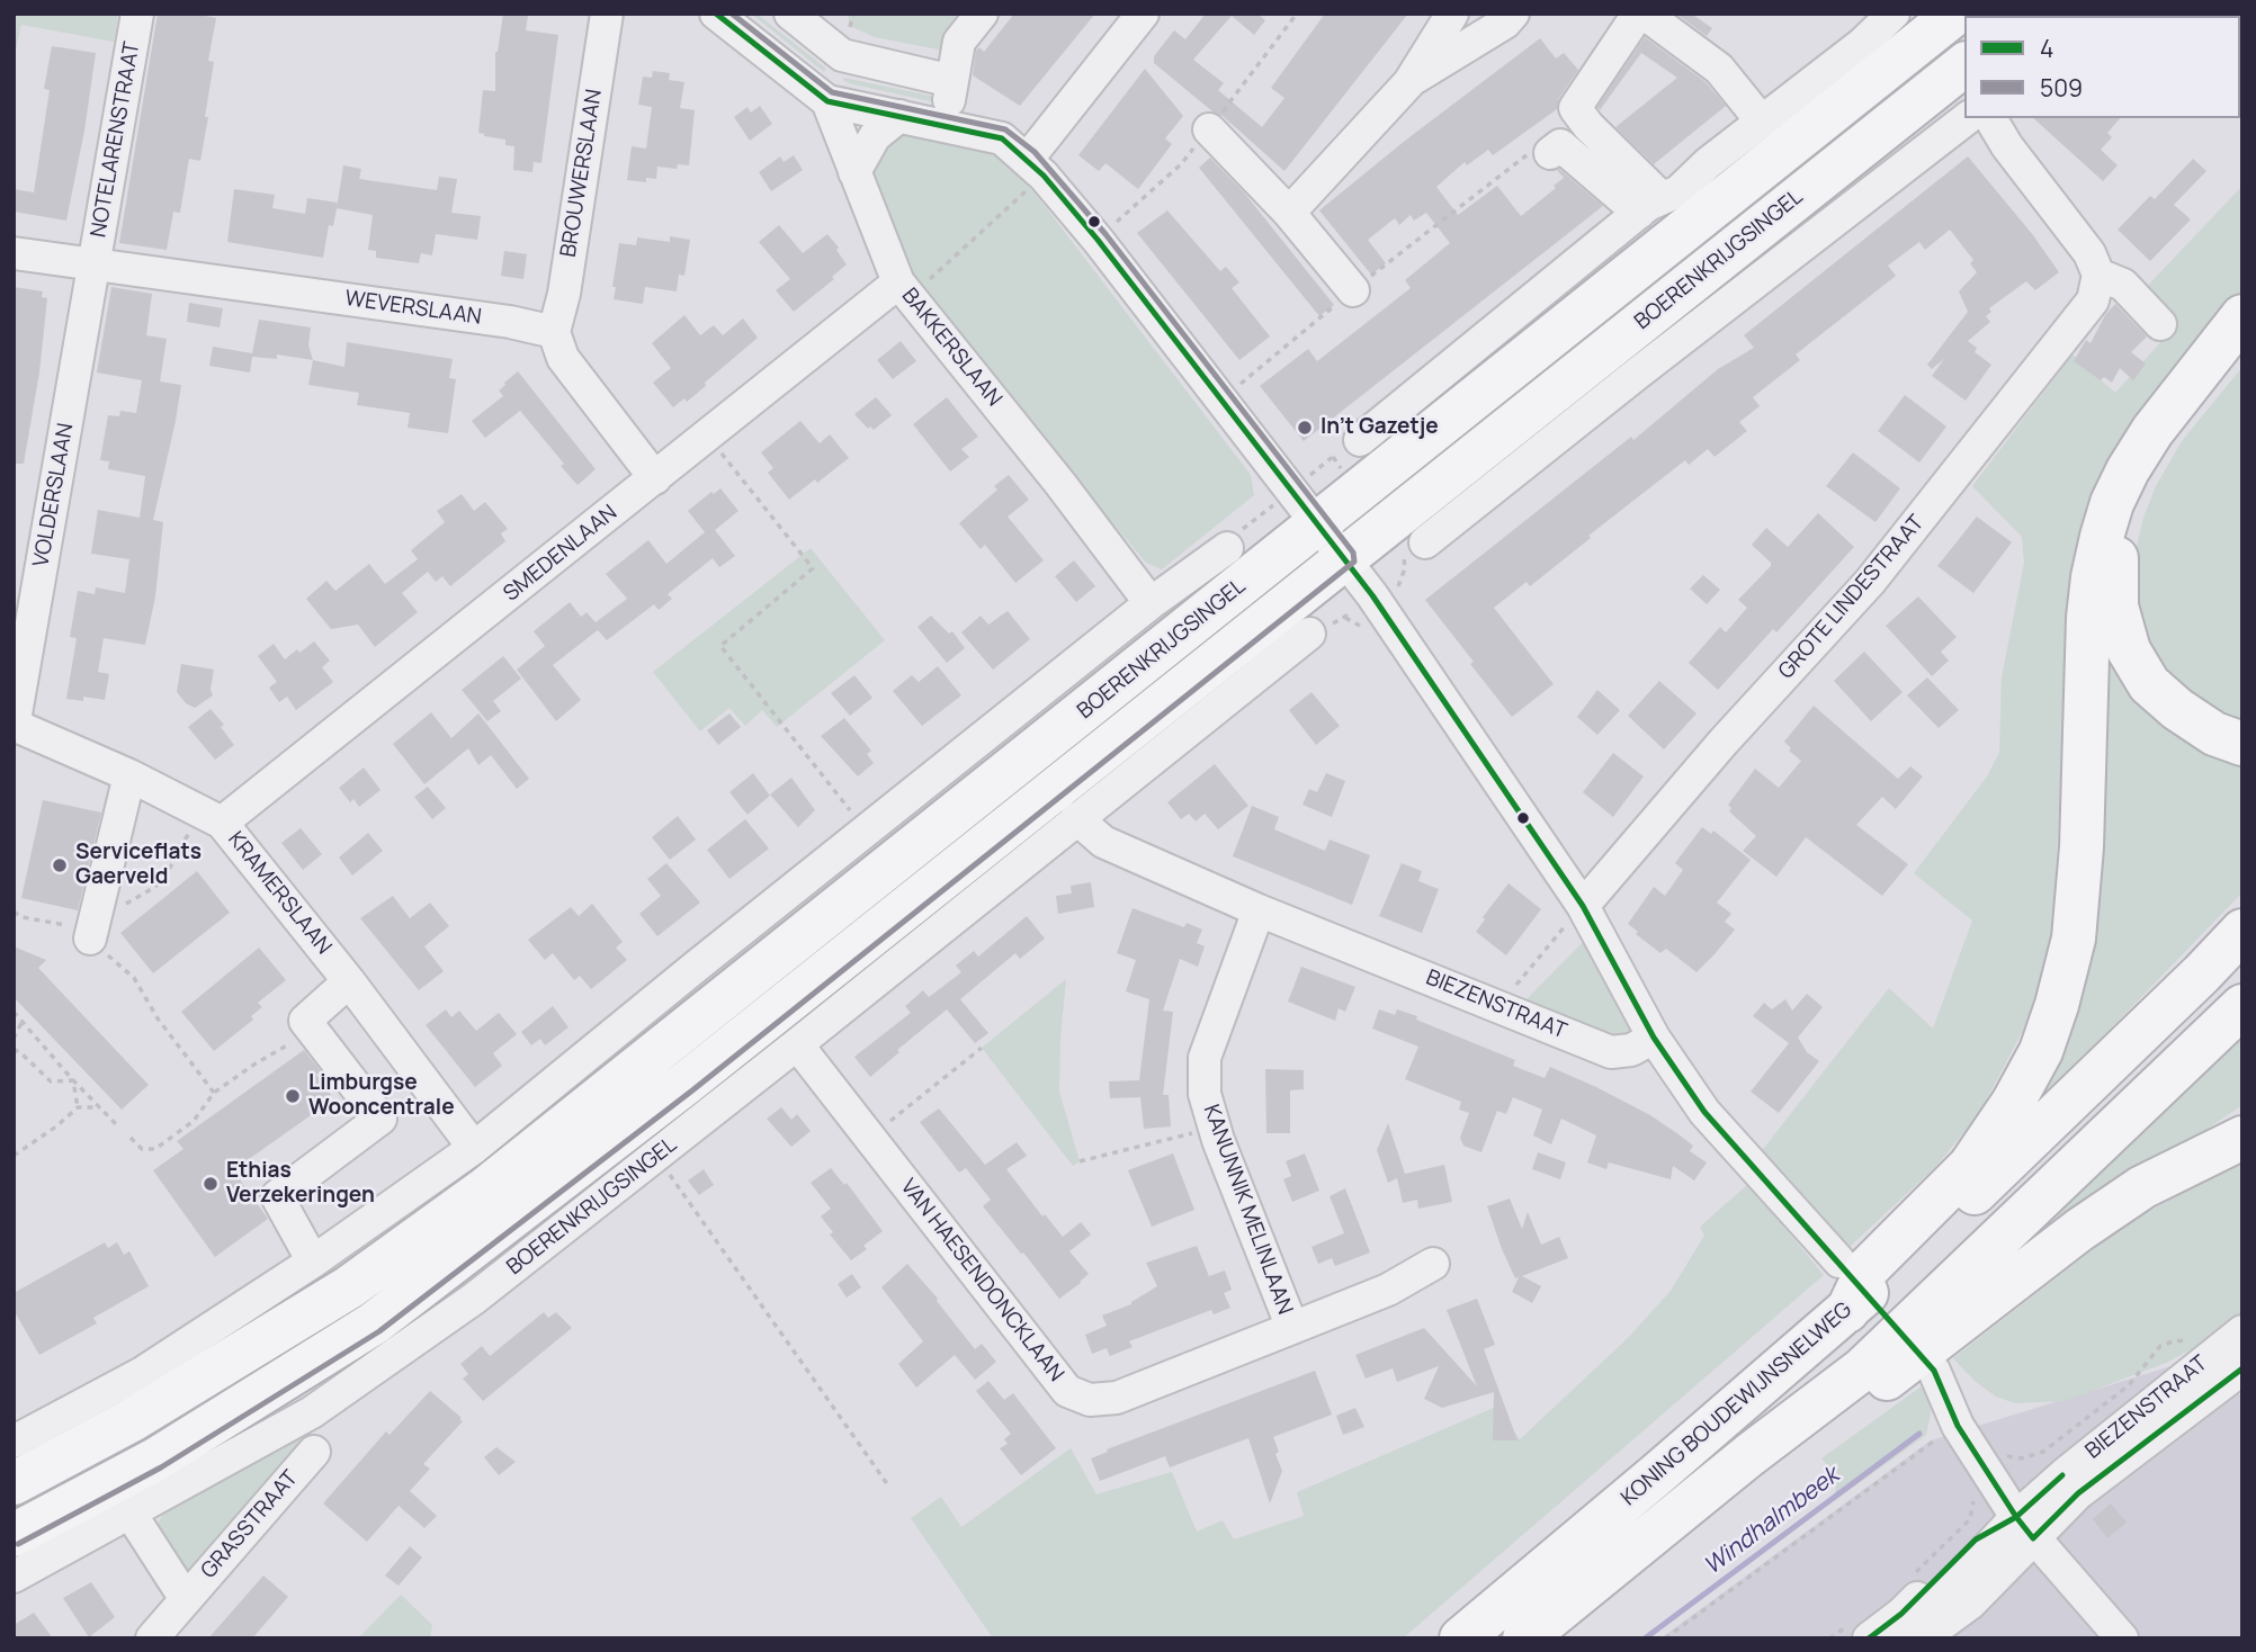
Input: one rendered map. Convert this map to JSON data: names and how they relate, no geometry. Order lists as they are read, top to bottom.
{
  "streets": {
    "highway": ["BOERENKRIJGSINGEL", "KONING BOUDEWIJNSNELWEG"],
    "street": [
      "NOTELARENSTRAAT",
      "BROUWERSLAAN",
      "WEVERSLAAN",
      "BAKKERSLAAN",
      "VOLDERSLAAN",
      "SMEDENLAAN",
      "GROTE LINDESTRAAT",
      "KRAMERSLAAN",
      "BIEZENSTRAAT",
      "KANUNNIK MELINLAAN",
      "VAN HAESENDONCKLAAN",
      "GRASSTRAAT"
    ]
  },
  "crossings": [
    ["NOTELARENSTRAAT", "WEVERSLAAN"],
    ["NOTELARENSTRAAT", "VOLDERSLAAN"],
    ["BROUWERSLAAN", "WEVERSLAAN"],
    ["BOERENKRIJGSINGEL", "BAKKERSLAAN"],
    ["BOERENKRIJGSINGEL", "KRAMERSLAAN"],
    ["BOERENKRIJGSINGEL", "BIEZENSTRAAT"],
    ["BOERENKRIJGSINGEL", "VAN HAESENDONCKLAAN"],
    ["BOERENKRIJGSINGEL", "GRASSTRAAT"],
    ["WEVERSLAAN", "VOLDERSLAAN"],
    ["BAKKERSLAAN", "SMEDENLAAN"],
    ["VOLDERSLAAN", "KRAMERSLAAN"],
    ["SMEDENLAAN", "KRAMERSLAAN"],
    ["BIEZENSTRAAT", "KANUNNIK MELINLAAN"],
    ["KANUNNIK MELINLAAN", "VAN HAESENDONCKLAAN"]
  ],
  "water": ["Windhalmbeek"],
  "places": [
    "In't Gazetje",
    "Serviceflats Gaerveld",
    "Limburgse Wooncentrale",
    "Ethias Verzekeringen"
  ],
  "lines": ["transit line 4", "transit line 509"],
  "legend": ["4", "509"]
}
